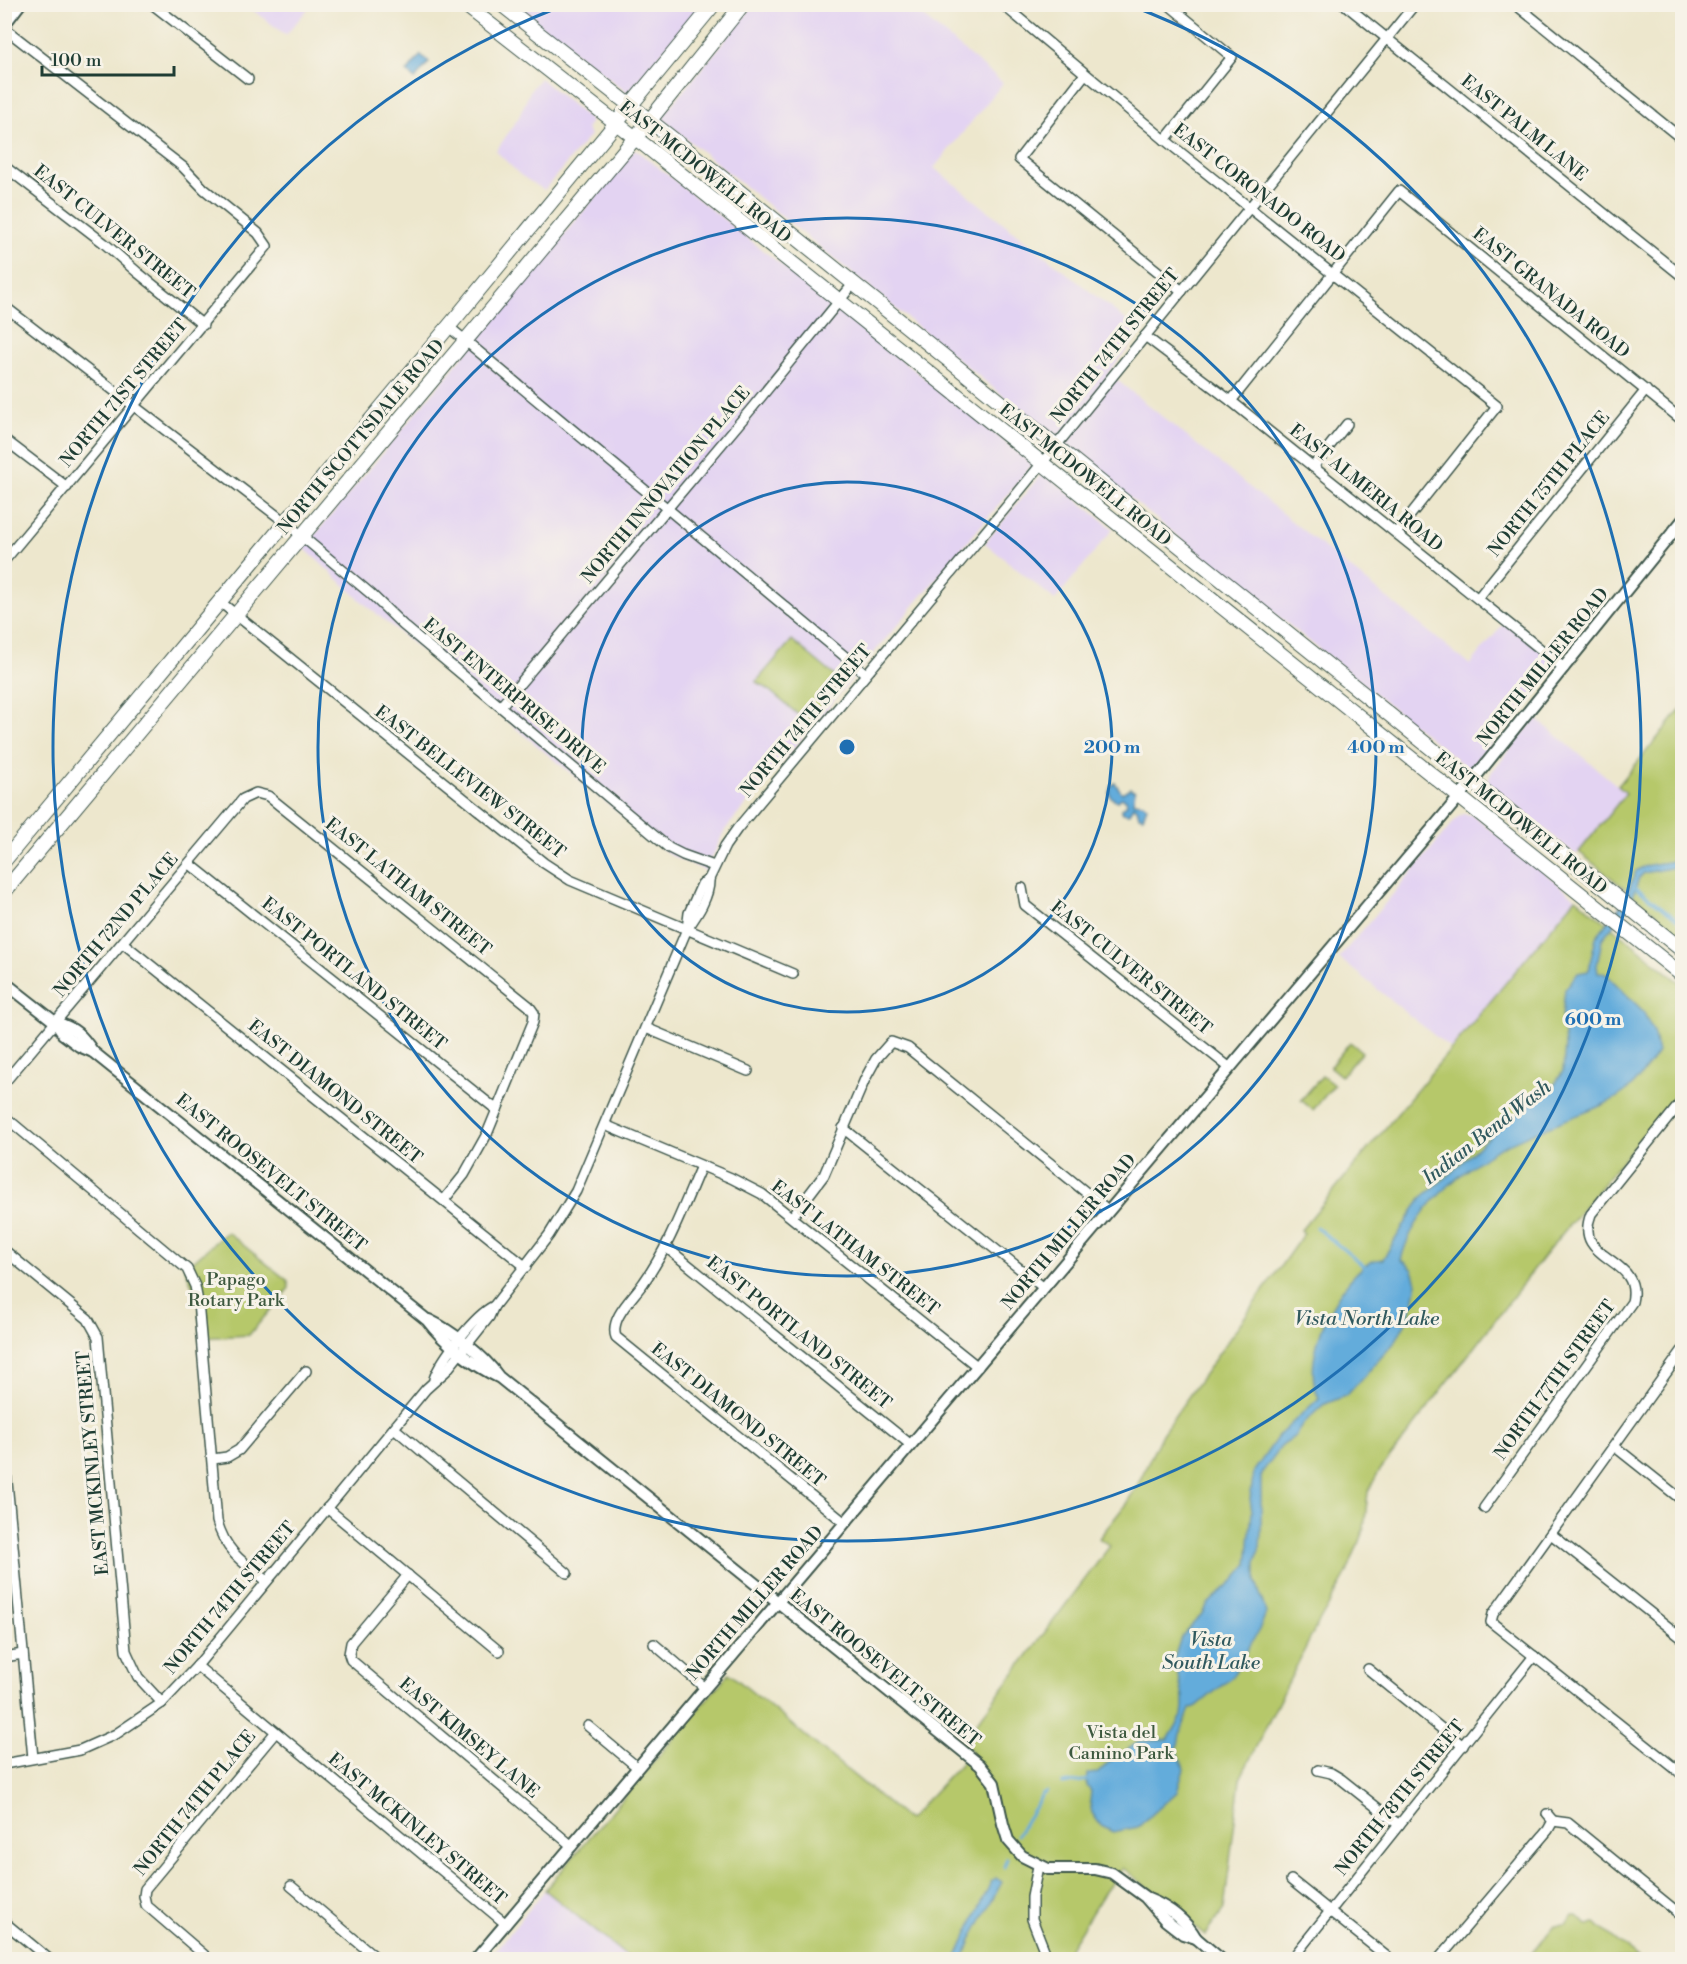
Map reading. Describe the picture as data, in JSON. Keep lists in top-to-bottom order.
{
  "streets": {
    "main road": ["EAST MCDOWELL ROAD", "NORTH SCOTTSDALE ROAD"],
    "street": [
      "EAST PALM LANE",
      "EAST CORONADO ROAD",
      "EAST CULVER STREET",
      "EAST GRANADA ROAD",
      "NORTH 74TH STREET",
      "NORTH 71ST STREET",
      "NORTH 75TH PLACE",
      "NORTH INNOVATION PLACE",
      "EAST ALMERIA ROAD",
      "NORTH MILLER ROAD",
      "EAST ENTERPRISE DRIVE",
      "EAST BELLEVIEW STREET",
      "EAST LATHAM STREET",
      "NORTH 72ND PLACE",
      "EAST PORTLAND STREET",
      "EAST DIAMOND STREET",
      "EAST ROOSEVELT STREET",
      "NORTH 77TH STREET",
      "EAST MCKINLEY STREET",
      "EAST KIMSEY LANE",
      "NORTH 78TH STREET",
      "NORTH 74TH PLACE"
    ]
  },
  "crossings": [
    ["EAST PALM LANE", "NORTH 74TH STREET"],
    ["EAST MCDOWELL ROAD", "NORTH 74TH STREET"],
    ["EAST MCDOWELL ROAD", "NORTH SCOTTSDALE ROAD"],
    ["EAST MCDOWELL ROAD", "NORTH INNOVATION PLACE"],
    ["EAST MCDOWELL ROAD", "NORTH MILLER ROAD"],
    ["EAST CORONADO ROAD", "EAST GRANADA ROAD"],
    ["EAST CORONADO ROAD", "NORTH 74TH STREET"],
    ["EAST CORONADO ROAD", "EAST ALMERIA ROAD"],
    ["EAST CULVER STREET", "NORTH 71ST STREET"],
    ["EAST CULVER STREET", "NORTH MILLER ROAD"],
    ["EAST GRANADA ROAD", "NORTH 75TH PLACE"],
    ["NORTH 74TH STREET", "EAST ALMERIA ROAD"],
    ["NORTH 74TH STREET", "EAST ENTERPRISE DRIVE"],
    ["NORTH 74TH STREET", "EAST BELLEVIEW STREET"],
    ["NORTH 74TH STREET", "EAST LATHAM STREET"],
    ["NORTH 74TH STREET", "EAST DIAMOND STREET"],
    ["NORTH 74TH STREET", "EAST ROOSEVELT STREET"],
    ["NORTH 74TH STREET", "EAST MCKINLEY STREET"],
    ["NORTH SCOTTSDALE ROAD", "EAST ENTERPRISE DRIVE"],
    ["NORTH SCOTTSDALE ROAD", "EAST BELLEVIEW STREET"],
    ["NORTH 75TH PLACE", "EAST ALMERIA ROAD"],
    ["NORTH INNOVATION PLACE", "EAST ENTERPRISE DRIVE"],
    ["EAST ALMERIA ROAD", "NORTH MILLER ROAD"],
    ["NORTH MILLER ROAD", "EAST LATHAM STREET"],
    ["NORTH MILLER ROAD", "EAST PORTLAND STREET"],
    ["NORTH MILLER ROAD", "EAST DIAMOND STREET"],
    ["NORTH MILLER ROAD", "EAST ROOSEVELT STREET"],
    ["NORTH MILLER ROAD", "EAST MCKINLEY STREET"],
    ["NORTH MILLER ROAD", "EAST KIMSEY LANE"],
    ["EAST LATHAM STREET", "NORTH 72ND PLACE"],
    ["EAST LATHAM STREET", "EAST PORTLAND STREET"],
    ["NORTH 72ND PLACE", "EAST PORTLAND STREET"],
    ["NORTH 72ND PLACE", "EAST DIAMOND STREET"],
    ["NORTH 72ND PLACE", "EAST ROOSEVELT STREET"],
    ["EAST PORTLAND STREET", "EAST DIAMOND STREET"],
    ["EAST MCKINLEY STREET", "NORTH 74TH PLACE"]
  ],
  "water": ["Indian Bend Wash", "Vista North Lake", "Vista South Lake"],
  "parks": ["Papago Rotary Park", "Vista del Camino Park"],
  "scale_bar": "100 m",
  "rings": ["200 m", "400 m", "600 m"]
}
